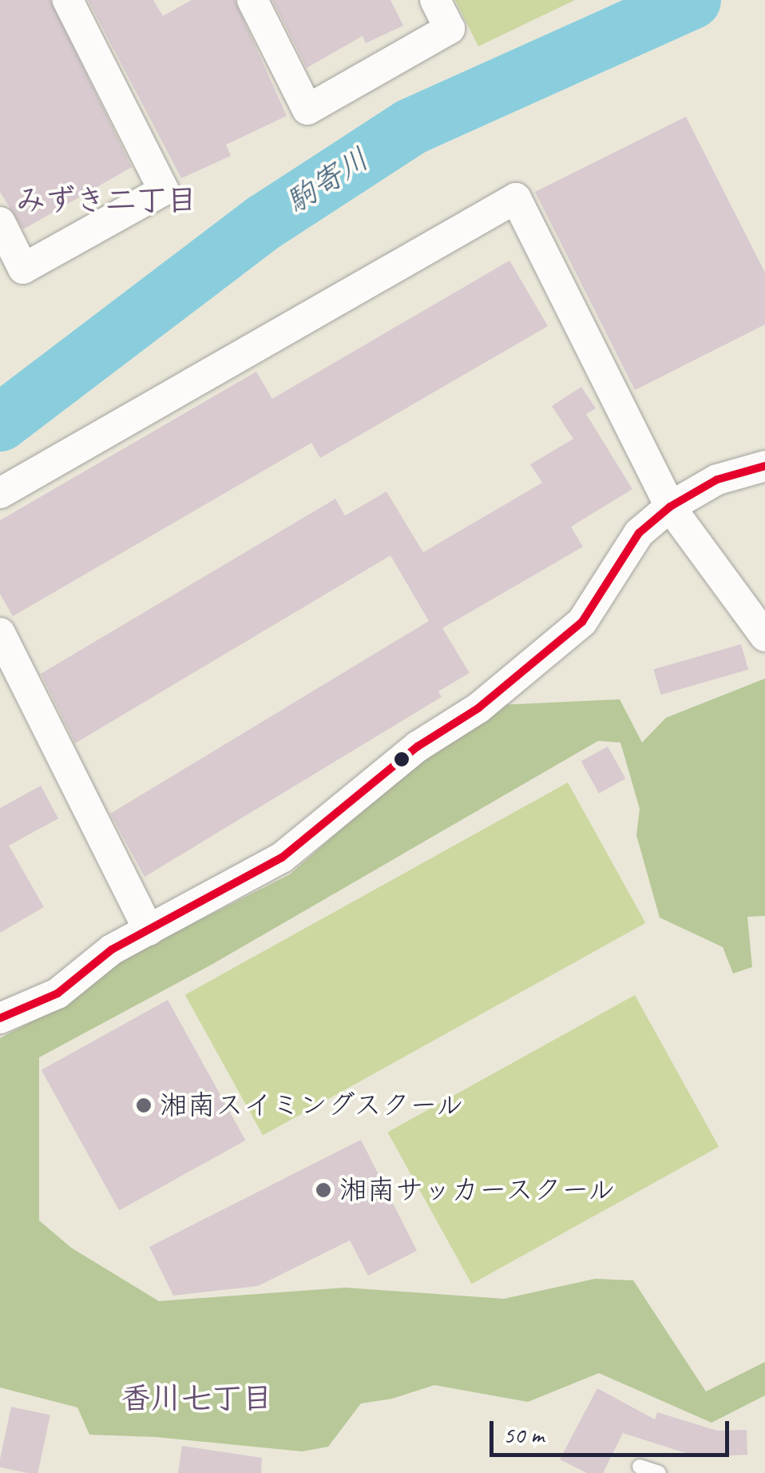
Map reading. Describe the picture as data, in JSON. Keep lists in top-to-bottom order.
{
  "districts": ["みずき二丁目", "香川七丁目"],
  "water": ["駒寄川"],
  "places": ["湘南スイミングスクール", "湘南サッカースクール"],
  "scale_bar": "50 m"
}
